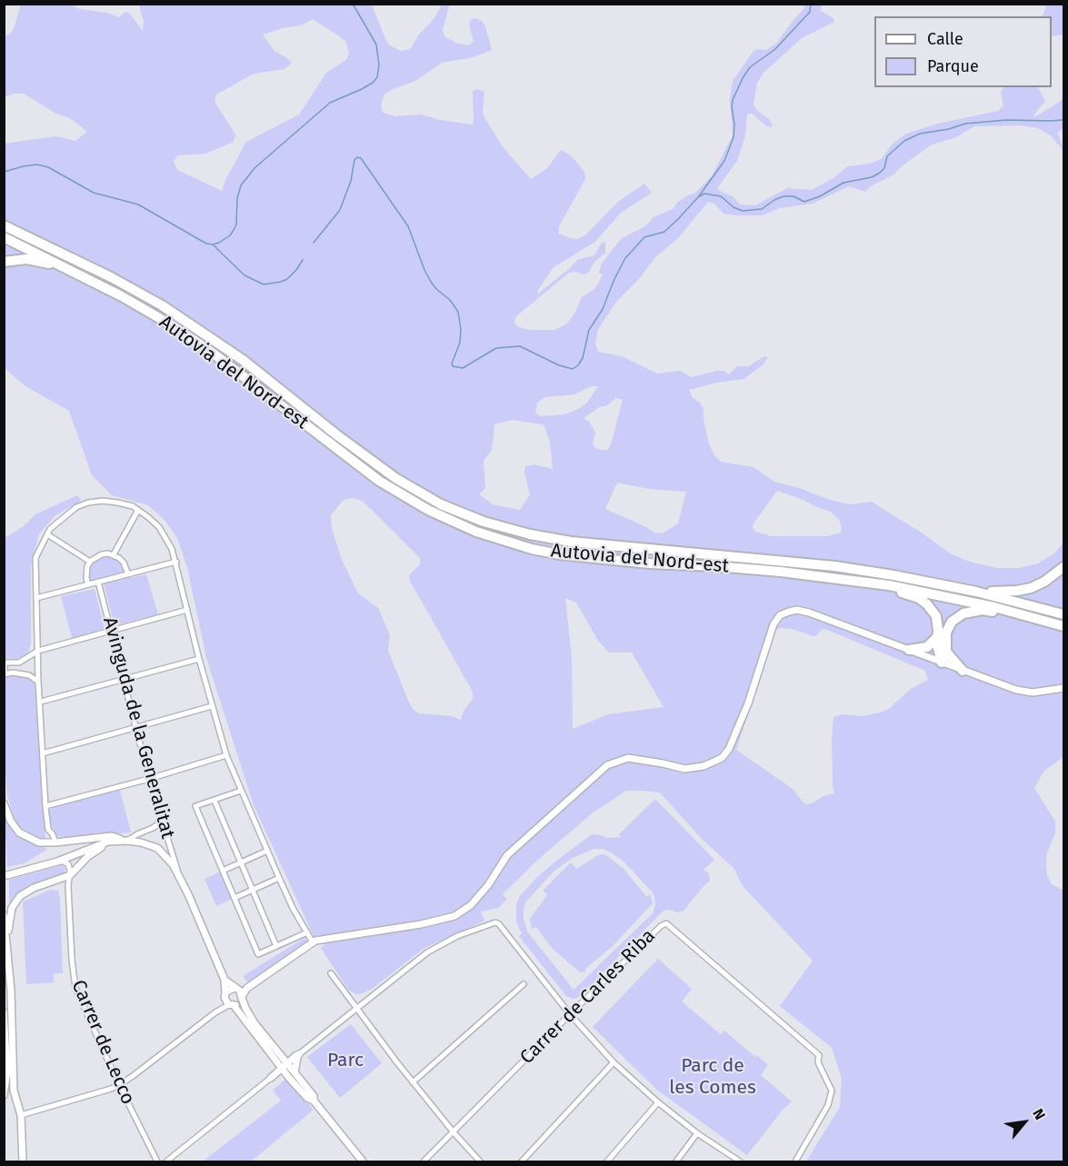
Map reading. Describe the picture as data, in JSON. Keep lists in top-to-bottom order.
{
  "streets": {
    "highway": ["Autovia del Nord-est"],
    "street": ["Avinguda de la Generalitat", "Carrer de Carles Riba", "Carrer de Lecco"]
  },
  "parks": ["Parc", "Parc de les Comes"],
  "legend": ["Calle", "Parque"],
  "north": "top right"
}
